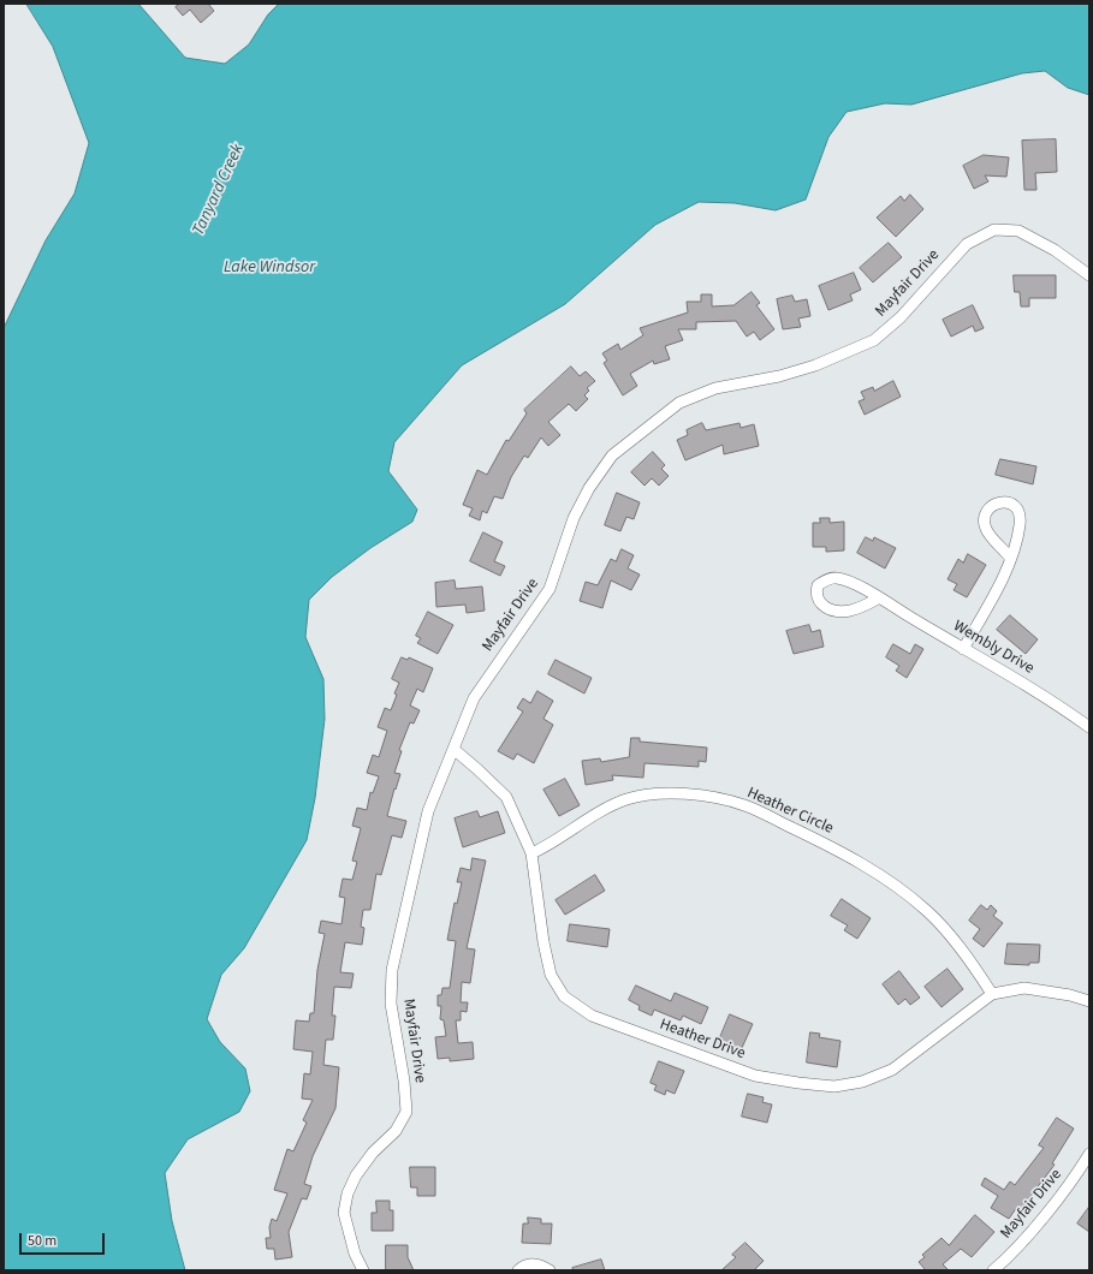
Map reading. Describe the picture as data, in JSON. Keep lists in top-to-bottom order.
{
  "streets": {
    "street": [
      "Mayfair Drive",
      "Wembly Drive",
      "Heather Circle",
      "Heather Drive"
    ]
  },
  "crossings": [
    ["Mayfair Drive", "Heather Drive"],
    ["Heather Circle", "Heather Drive"]
  ],
  "water": ["Tanyard Creek", "Lake Windsor"],
  "scale_bar": "50 m"
}
